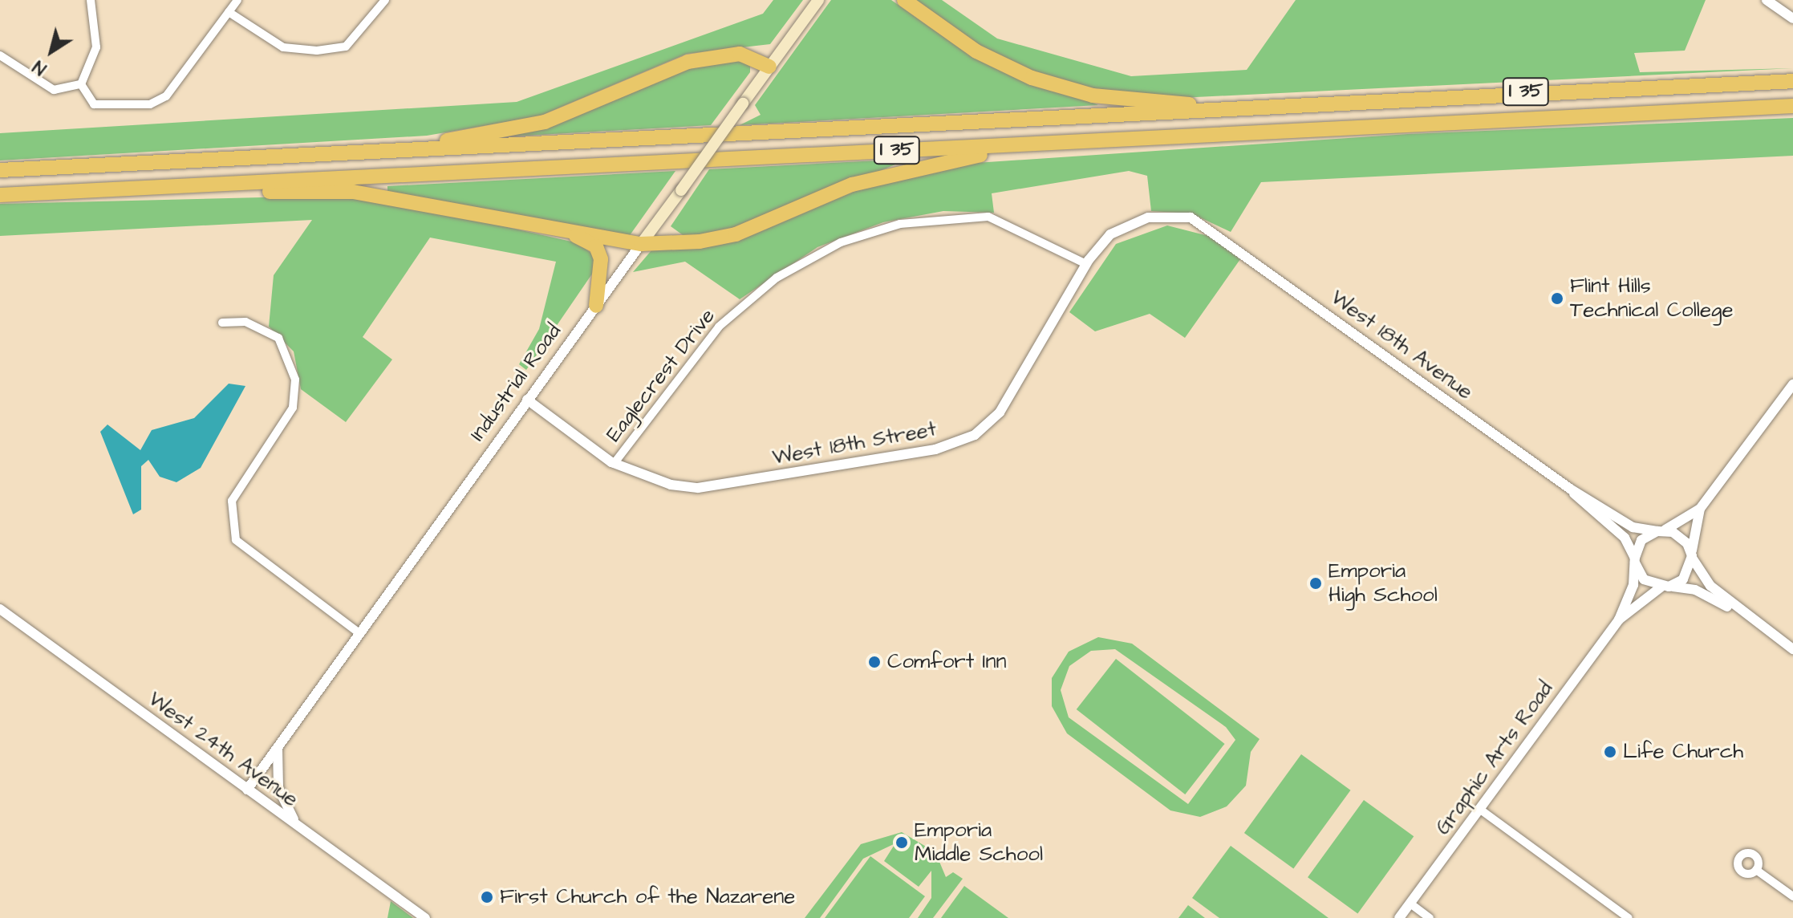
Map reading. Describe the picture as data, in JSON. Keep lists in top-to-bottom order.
{
  "streets": {
    "highway": ["I 35"],
    "main road": ["Industrial Road"],
    "street": [
      "West 18th Avenue",
      "Eaglecrest Drive",
      "West 18th Street",
      "West 24th Avenue",
      "Graphic Arts Road"
    ]
  },
  "crossings": [
    ["West 18th Avenue", "West 18th Street"],
    ["West 18th Avenue", "Graphic Arts Road"],
    ["Eaglecrest Drive", "West 18th Street"],
    ["Industrial Road", "West 18th Street"],
    ["Industrial Road", "West 24th Avenue"]
  ],
  "places": [
    "Flint Hills Technical College",
    "Emporia High School",
    "Comfort Inn",
    "Life Church",
    "Emporia Middle School",
    "First Church of the Nazarene"
  ],
  "north": "bottom left"
}
